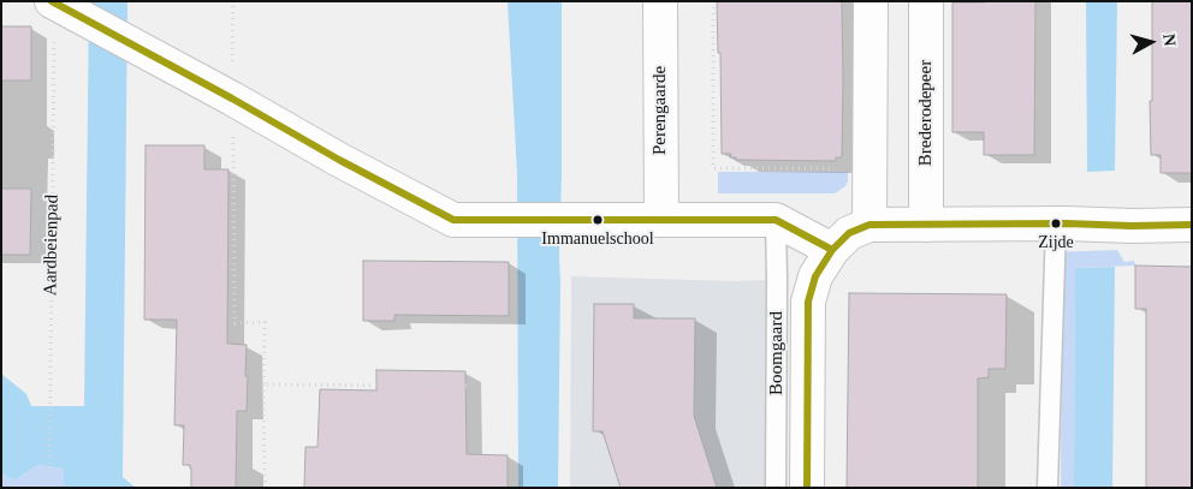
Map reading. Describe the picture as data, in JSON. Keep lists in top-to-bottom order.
{
  "streets": {
    "street": ["Perengaarde", "Brederodepeer", "Boomgaard"],
    "path": ["Aardbeienpad"]
  },
  "crossings": [
    ["Brederodepeer", "Boomgaard"]
  ],
  "places": ["Immanuelschool", "Zijde"],
  "north": "right"
}
